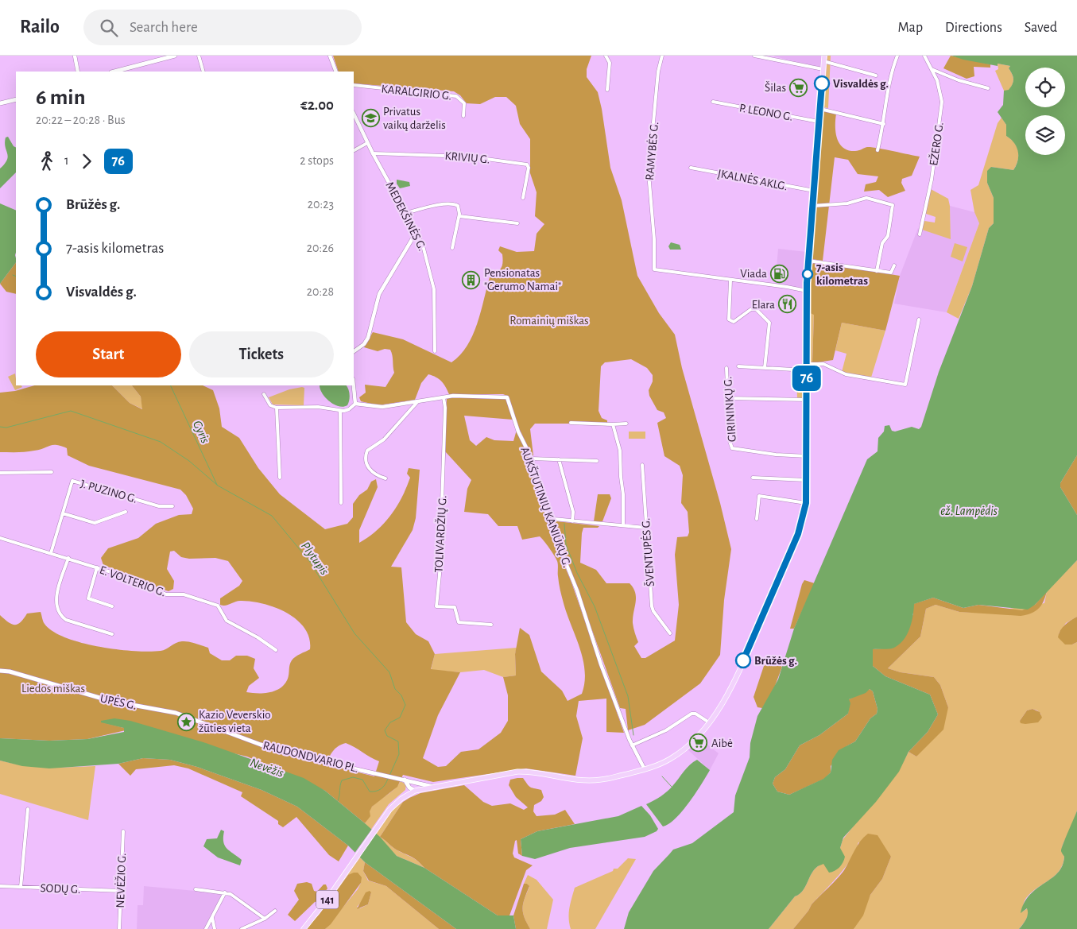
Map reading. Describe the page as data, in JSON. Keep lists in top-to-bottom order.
{
  "streets": {
    "main road": ["UPĖS G.", "RAUDONDVARIO PL.", "141"],
    "street": [
      "KARALGIRIO G.",
      "P. LEONO G.",
      "EŽERO G.",
      "RAMYBĖS G.",
      "KRIVIŲ G.",
      "ĮKALNĖS AKLG.",
      "MEDEKŠINĖS G.",
      "GIRININKŲ G.",
      "J. PUZINO G.",
      "AUKŠTUTINIŲ KANIŪKŲ G.",
      "TOLIVARDŽIŲ G.",
      "ŠVENTUPĖS G.",
      "E. VOLTERIO G.",
      "NEVĖŽIO G.",
      "SODŲ G."
    ]
  },
  "crossings": [
    ["P. LEONO G.", "RAUDONDVARIO PL."],
    ["KRIVIŲ G.", "MEDEKŠINĖS G."],
    ["ĮKALNĖS AKLG.", "RAUDONDVARIO PL."],
    ["GIRININKŲ G.", "RAUDONDVARIO PL."],
    ["J. PUZINO G.", "E. VOLTERIO G."],
    ["AUKŠTUTINIŲ KANIŪKŲ G.", "TOLIVARDŽIŲ G."],
    ["AUKŠTUTINIŲ KANIŪKŲ G.", "RAUDONDVARIO PL."],
    ["UPĖS G.", "RAUDONDVARIO PL."],
    ["RAUDONDVARIO PL.", "141"],
    ["NEVĖŽIO G.", "SODŲ G."]
  ],
  "water": [
    "Gyris",
    "ež. Lampėdis",
    "Plytupis",
    "Nevėžis"
  ],
  "parks": ["Romainių miškas", "Liedos miškas"],
  "places": {
    "other": ["Visvaldės g.", "7-asis kilometras", "Brūžės g."],
    "supermarket": ["Šilas", "Aibė"],
    "school or university": ["Privatus vaikų darželis"],
    "fuel station": ["Viada"],
    "building": ["Pensionatas \"Gerumo Namai\""],
    "restaurant": ["Elara"],
    "place": ["Kazio Veverskio žūties vieta"]
  },
  "lines": ["bus line 76"],
  "page": {
    "header": "Railo",
    "search": "Search here",
    "nav": ["Map", "Directions", "Saved"],
    "on_map": "76",
    "heading": ["6 min", "20:22 – 20:28 · Bus", "€2.00"],
    "legs": ["1", "76", "2 stops"],
    "list": [
      {
        "name": "Brūžės g.",
        "value": "20:23"
      },
      {
        "name": "7-asis kilometras",
        "value": "20:26"
      },
      {
        "name": "Visvaldės g.",
        "value": "20:28"
      }
    ],
    "buttons": ["Start", "Tickets"]
  }
}
